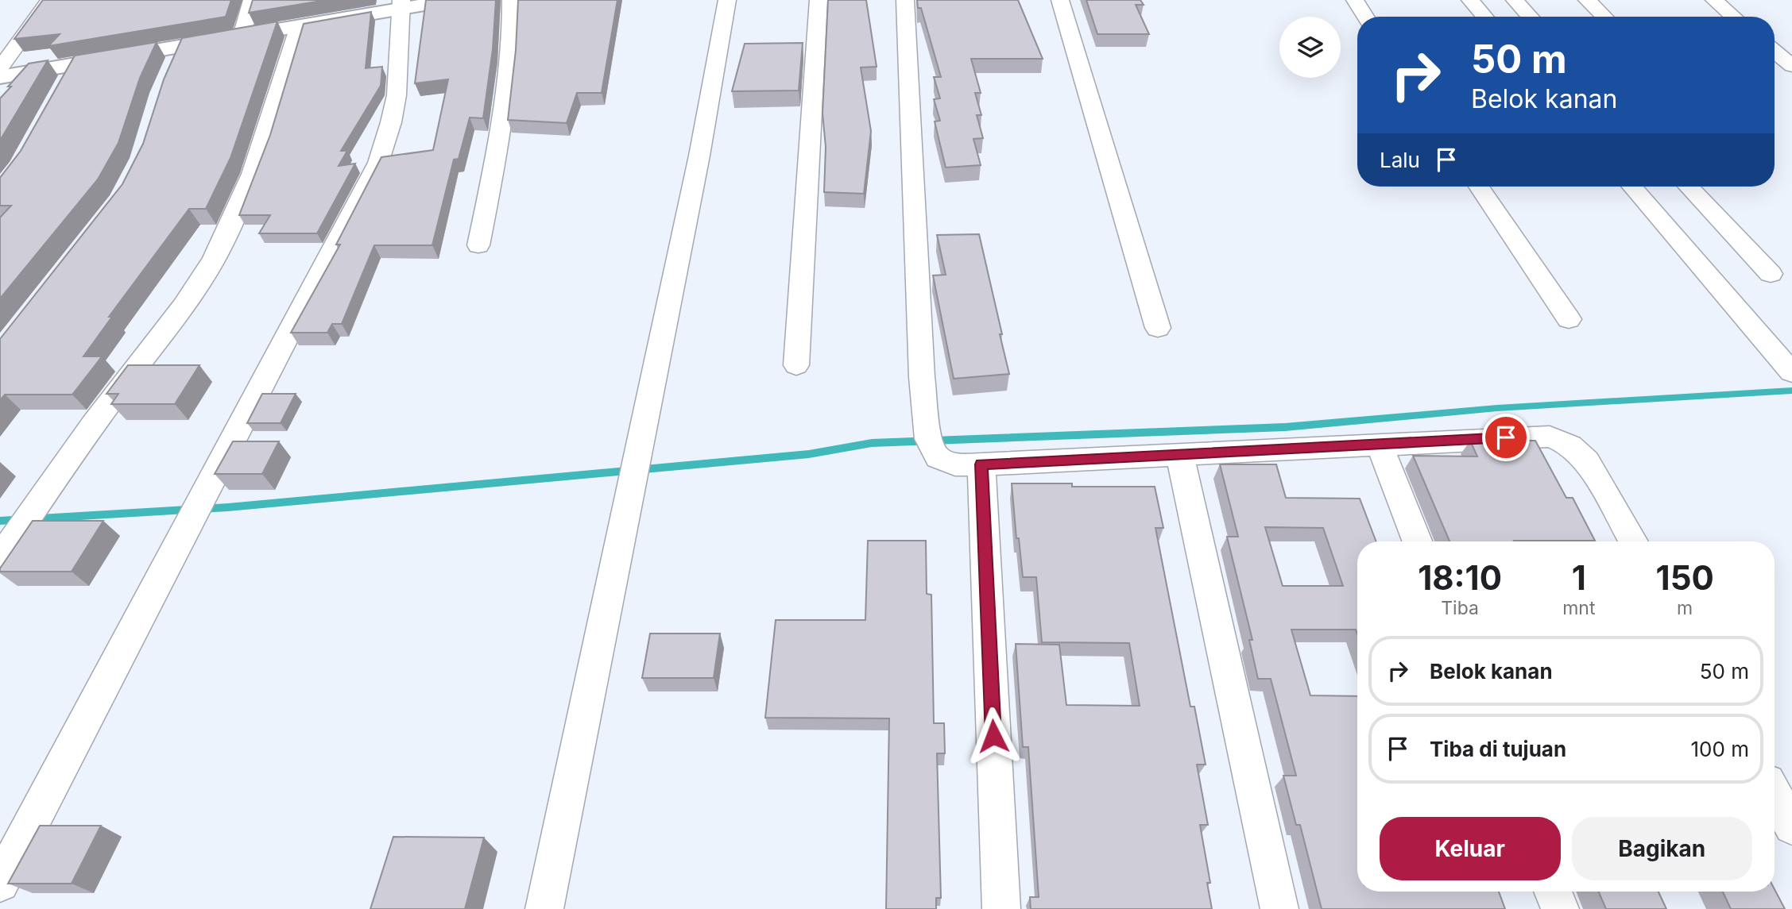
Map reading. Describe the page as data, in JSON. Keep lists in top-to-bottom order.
{
  "page": {
    "turn": ["50 m", "Belok kanan"],
    "then": "Lalu",
    "eta": [
      "18:10",
      "Tiba",
      "1",
      "mnt",
      "150",
      "m"
    ],
    "list": [
      {
        "name": "Belok kanan",
        "value": "50 m"
      },
      {
        "name": "Tiba di tujuan",
        "value": "100 m"
      }
    ],
    "buttons": ["Keluar", "Bagikan"]
  }
}
